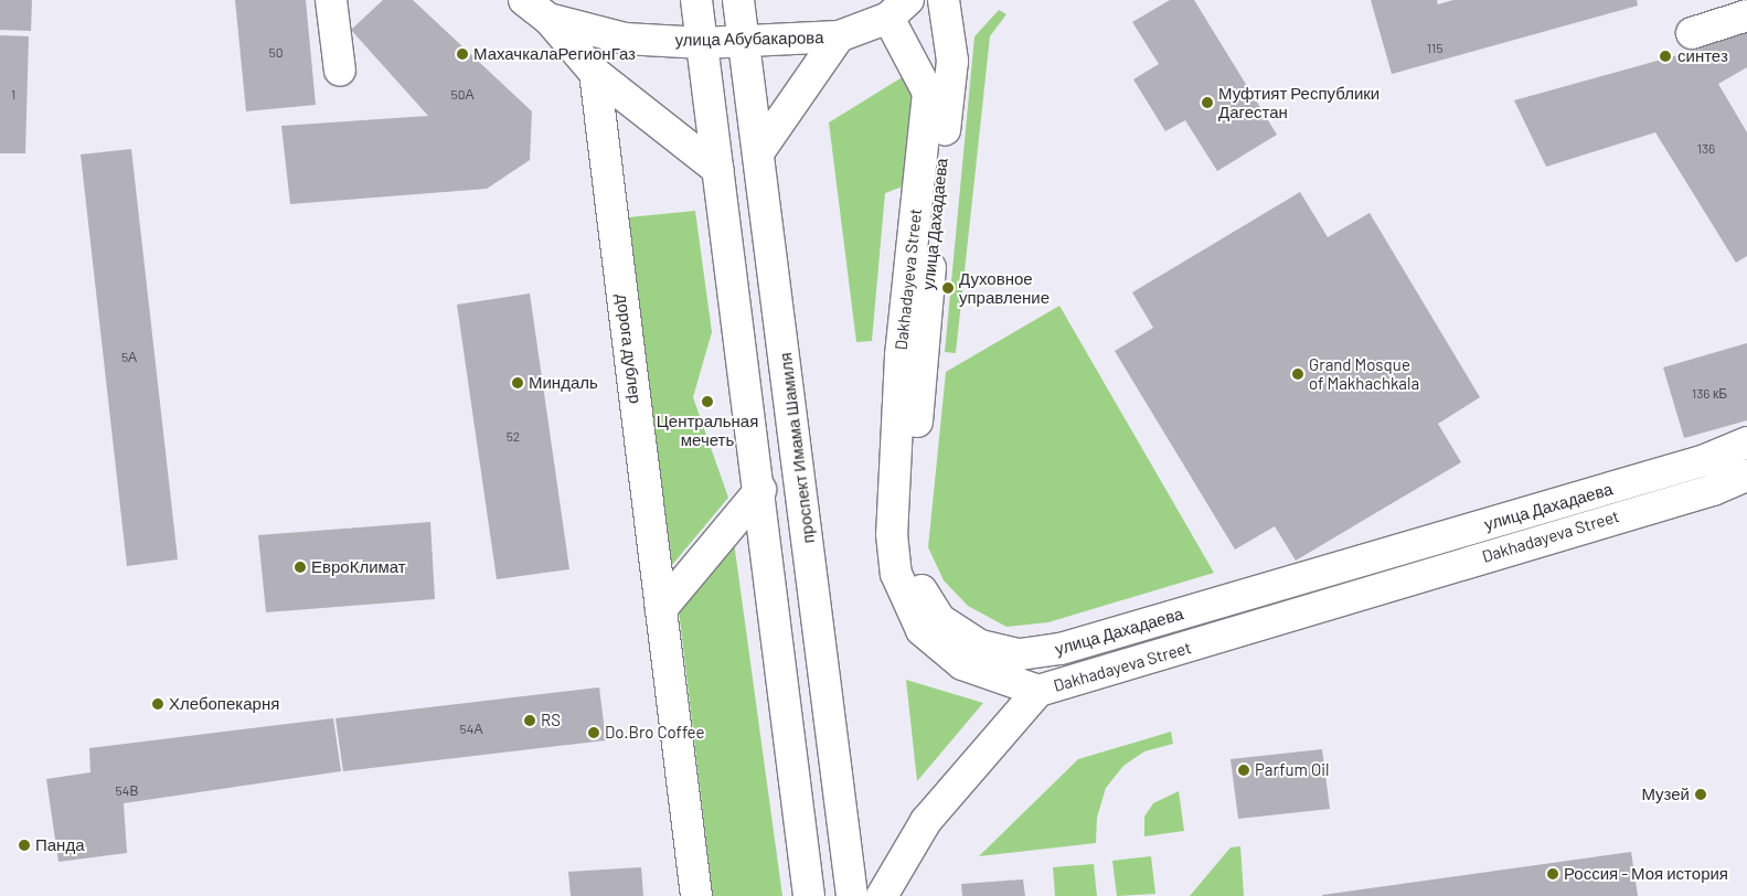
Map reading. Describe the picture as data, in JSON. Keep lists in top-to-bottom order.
{
  "streets": {
    "main road": [
      "улица Абубакарова",
      "улица Дахадаева",
      "Dakhadayeva Street",
      "дорога дублер",
      "проспект Имама Шамиля"
    ]
  },
  "crossings": [
    ["улица Абубакарова", "Dakhadayeva Street"],
    ["улица Абубакарова", "проспект Имама Шамиля"]
  ],
  "places": [
    "МахачкалаРегионГаз",
    "синтез",
    "Муфтият Республики Дагестан",
    "Духовное управление",
    "Grand Mosque of Makhachkala",
    "Миндаль",
    "Центральная мечеть",
    "ЕвроКлимат",
    "Хлебопекарня",
    "RS",
    "Do.Bro Coffee",
    "Parfum Oil",
    "Музей",
    "Панда",
    "Россия - Моя история"
  ],
  "house_numbers": [
    "115",
    "50",
    "1",
    "50А",
    "136",
    "5А",
    "136 кБ",
    "52",
    "54А",
    "54В"
  ]
}
